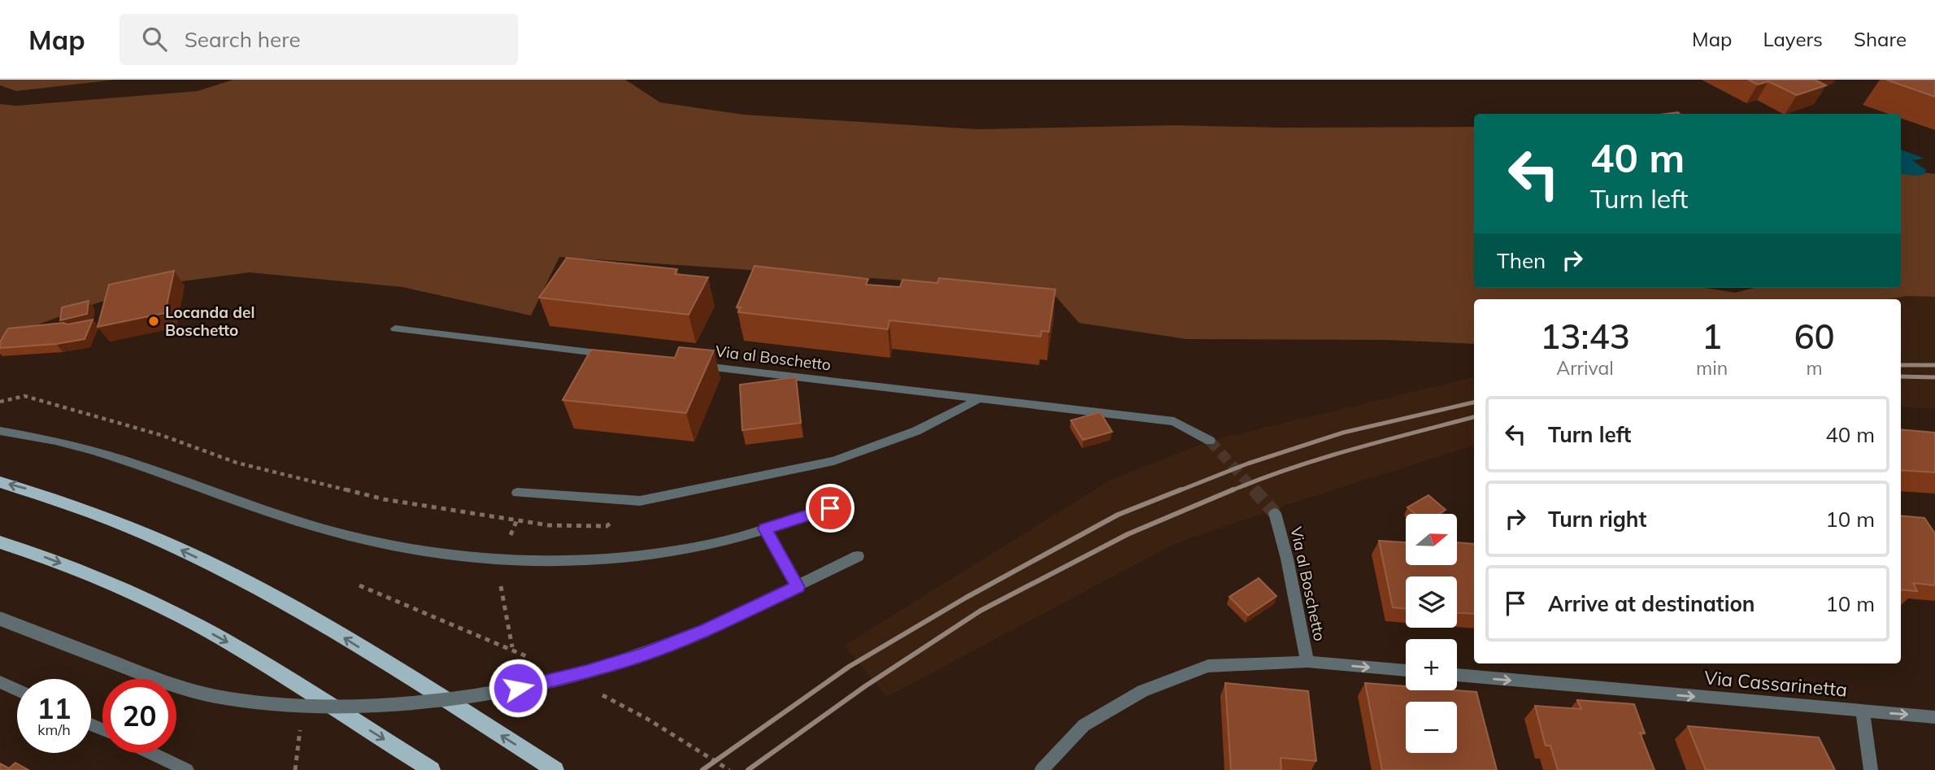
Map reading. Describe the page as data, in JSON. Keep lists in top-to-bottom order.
{
  "streets": {
    "street": ["Via al Boschetto", "Via Cassarinetta"]
  },
  "one_way": ["Via Cassarinetta"],
  "places": ["Locanda del Boschetto"],
  "north": "right",
  "page": {
    "header": "Map",
    "search": "Search here",
    "nav": ["Map", "Layers", "Share"],
    "turn": ["40 m", "Turn left"],
    "then": "Then",
    "eta": [
      "13:43",
      "Arrival",
      "1",
      "min",
      "60",
      "m"
    ],
    "list": [
      {
        "name": "Turn left",
        "value": "40 m"
      },
      {
        "name": "Turn right",
        "value": "10 m"
      },
      {
        "name": "Arrive at destination",
        "value": "10 m"
      }
    ],
    "map_buttons": ["+", "−"],
    "speed": "11 km/h",
    "limit": "20"
  }
}
